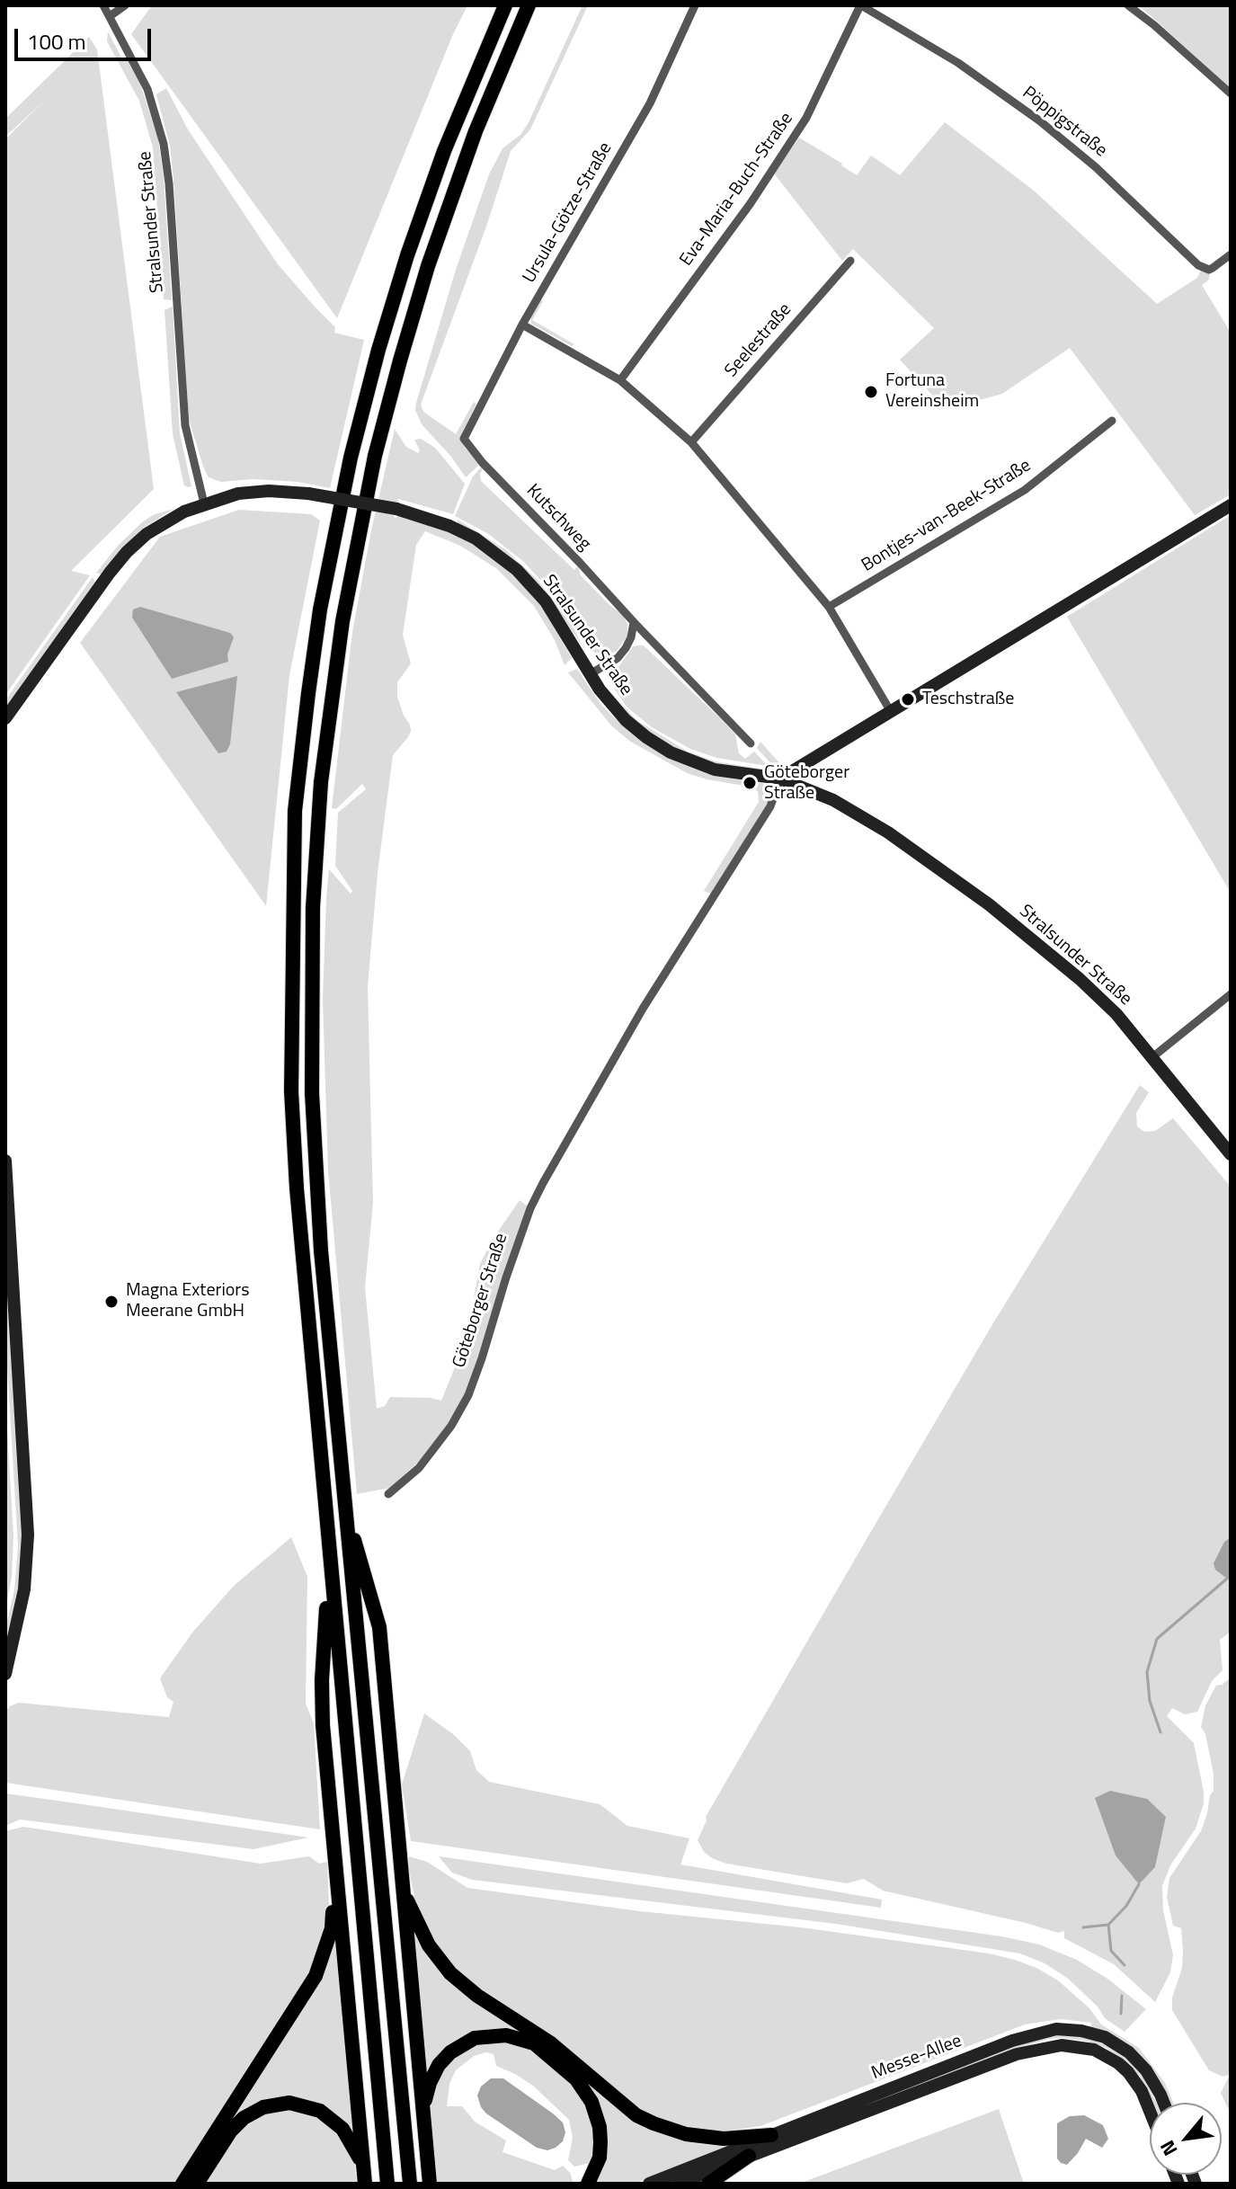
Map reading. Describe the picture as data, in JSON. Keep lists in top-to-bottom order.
{
  "streets": {
    "street": [
      "Pöppigstraße",
      "Eva-Maria-Buch-Straße",
      "Ursula-Götze-Straße",
      "Stralsunder Straße",
      "Seelestraße",
      "Bontjes-van-Beek-Straße",
      "Kutschweg",
      "Göteborger Straße",
      "Messe-Allee"
    ]
  },
  "crossings": [
    ["Pöppigstraße", "Eva-Maria-Buch-Straße"],
    ["Ursula-Götze-Straße", "Kutschweg"],
    ["Stralsunder Straße", "Göteborger Straße"]
  ],
  "places": [
    "Fortuna Vereinsheim",
    "Teschstraße",
    "Göteborger Straße",
    "Magna Exteriors Meerane GmbH"
  ],
  "scale_bar": "100 m",
  "north": "bottom left"
}
